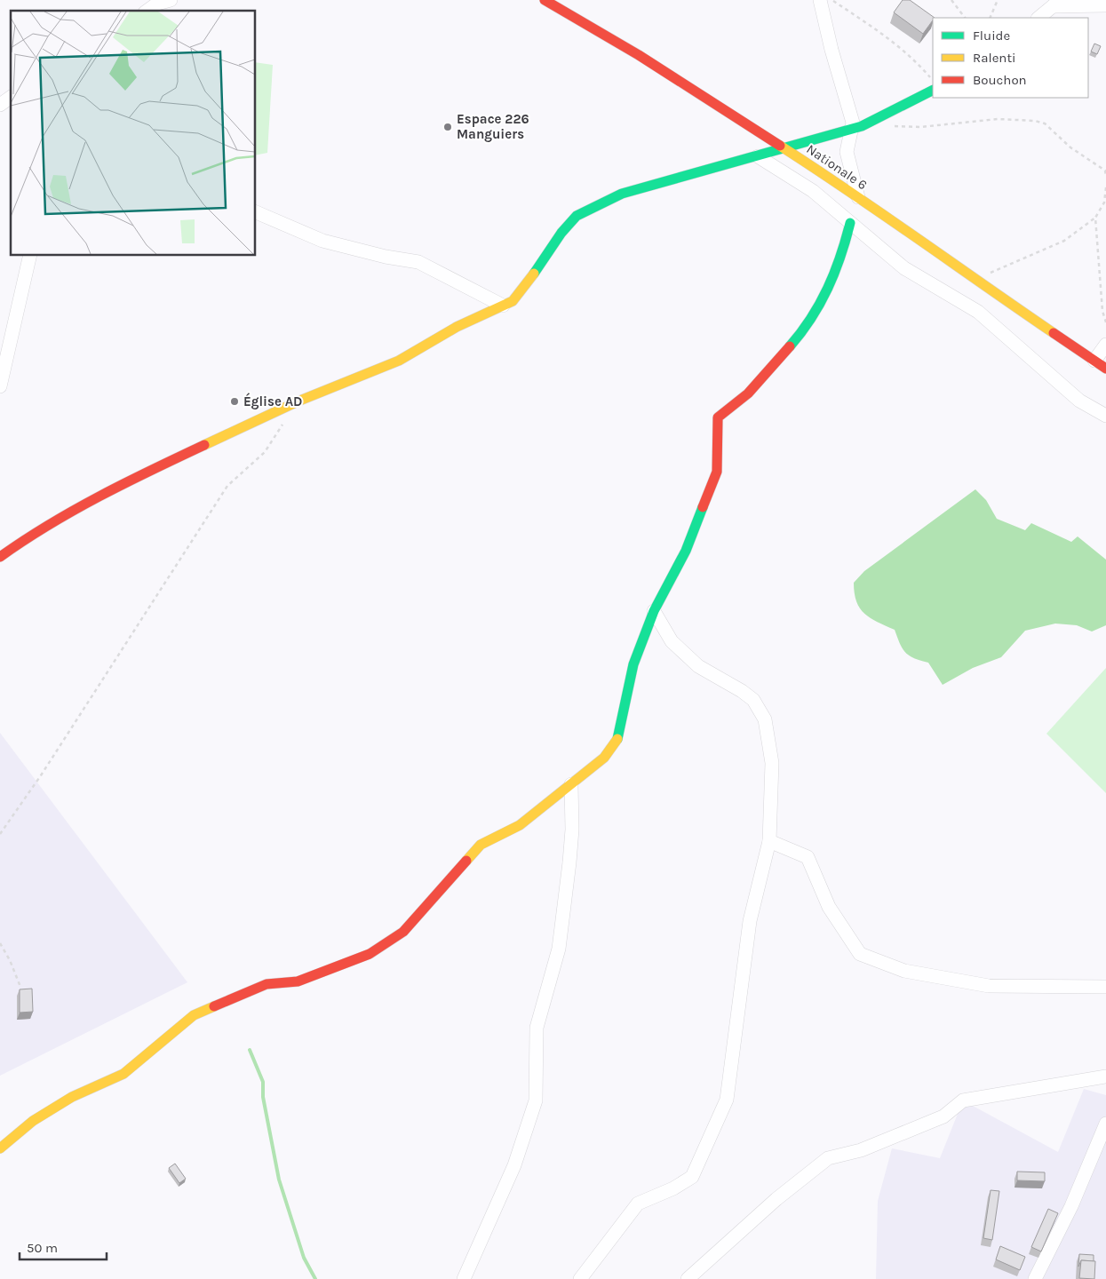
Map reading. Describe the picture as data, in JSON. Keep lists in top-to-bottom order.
{
  "streets": {
    "street": ["Nationale 6"]
  },
  "places": ["Espace 226 Manguiers", "Église AD"],
  "legend": ["Fluide", "Ralenti", "Bouchon"],
  "scale_bar": "50 m"
}
